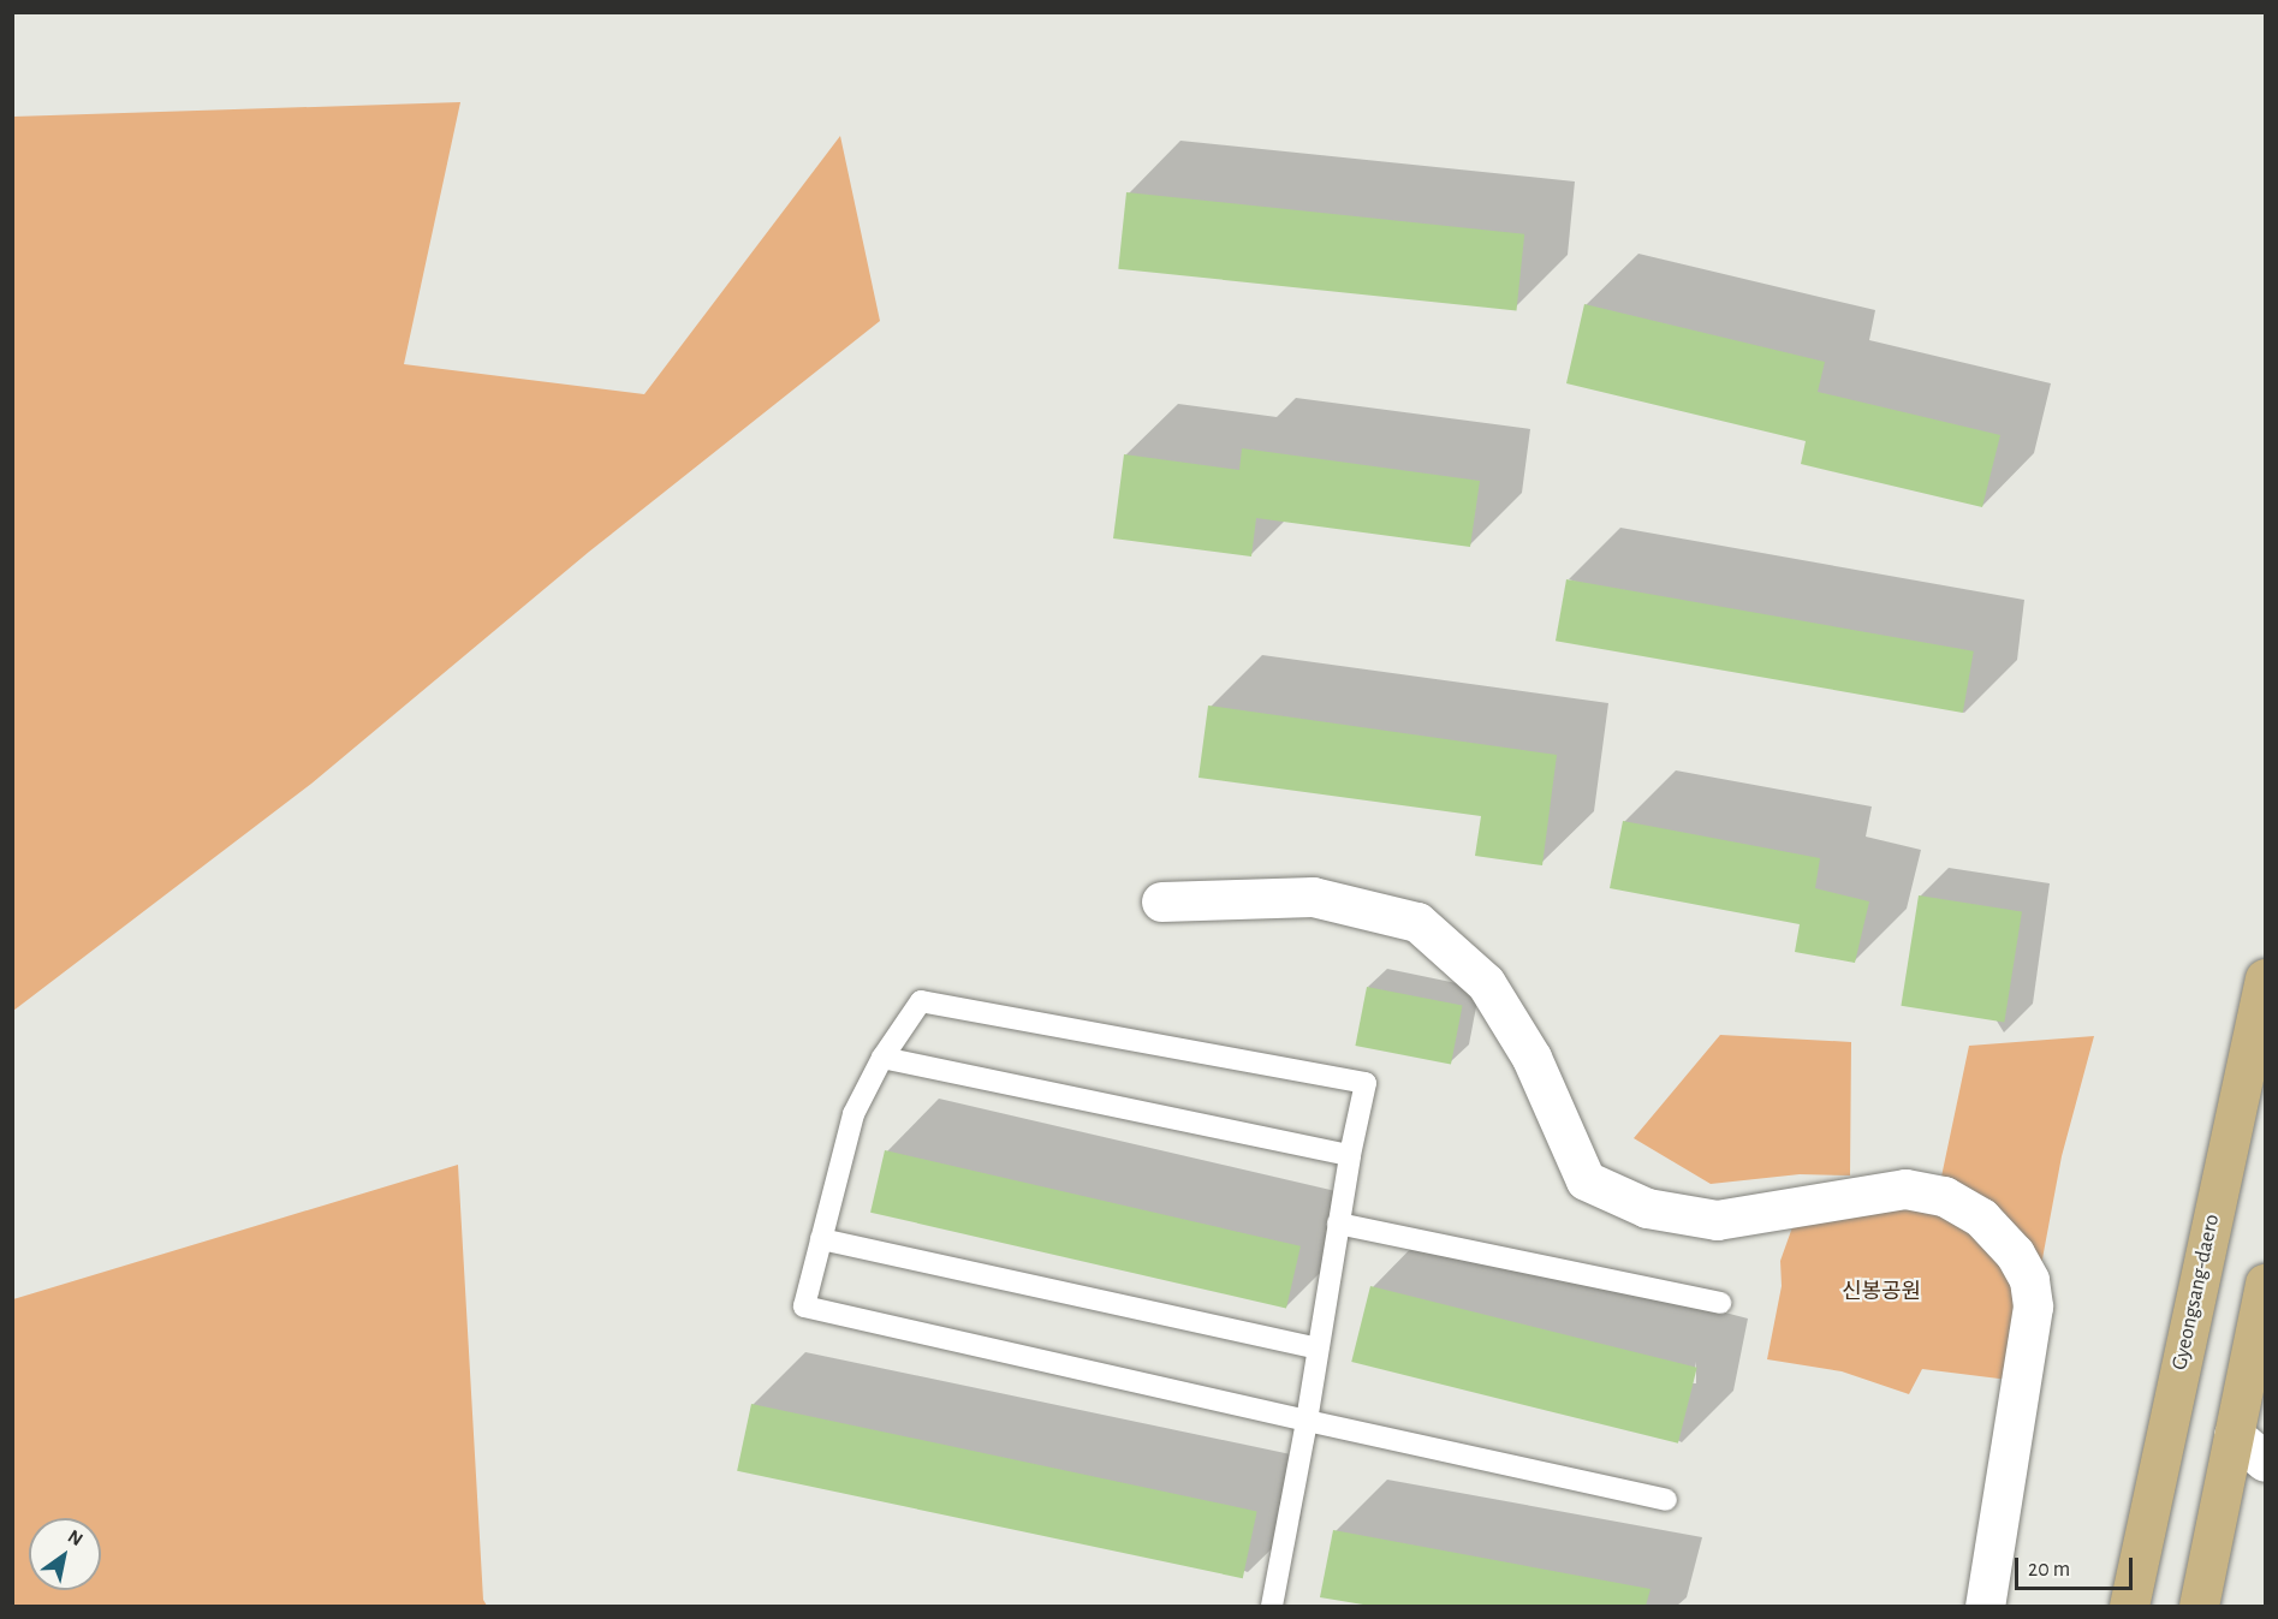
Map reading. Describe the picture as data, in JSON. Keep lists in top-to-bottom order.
{
  "streets": {
    "main road": ["Gyeongsang-daero"]
  },
  "parks": ["신봉공원"],
  "scale_bar": "20 m",
  "north": "top right"
}
